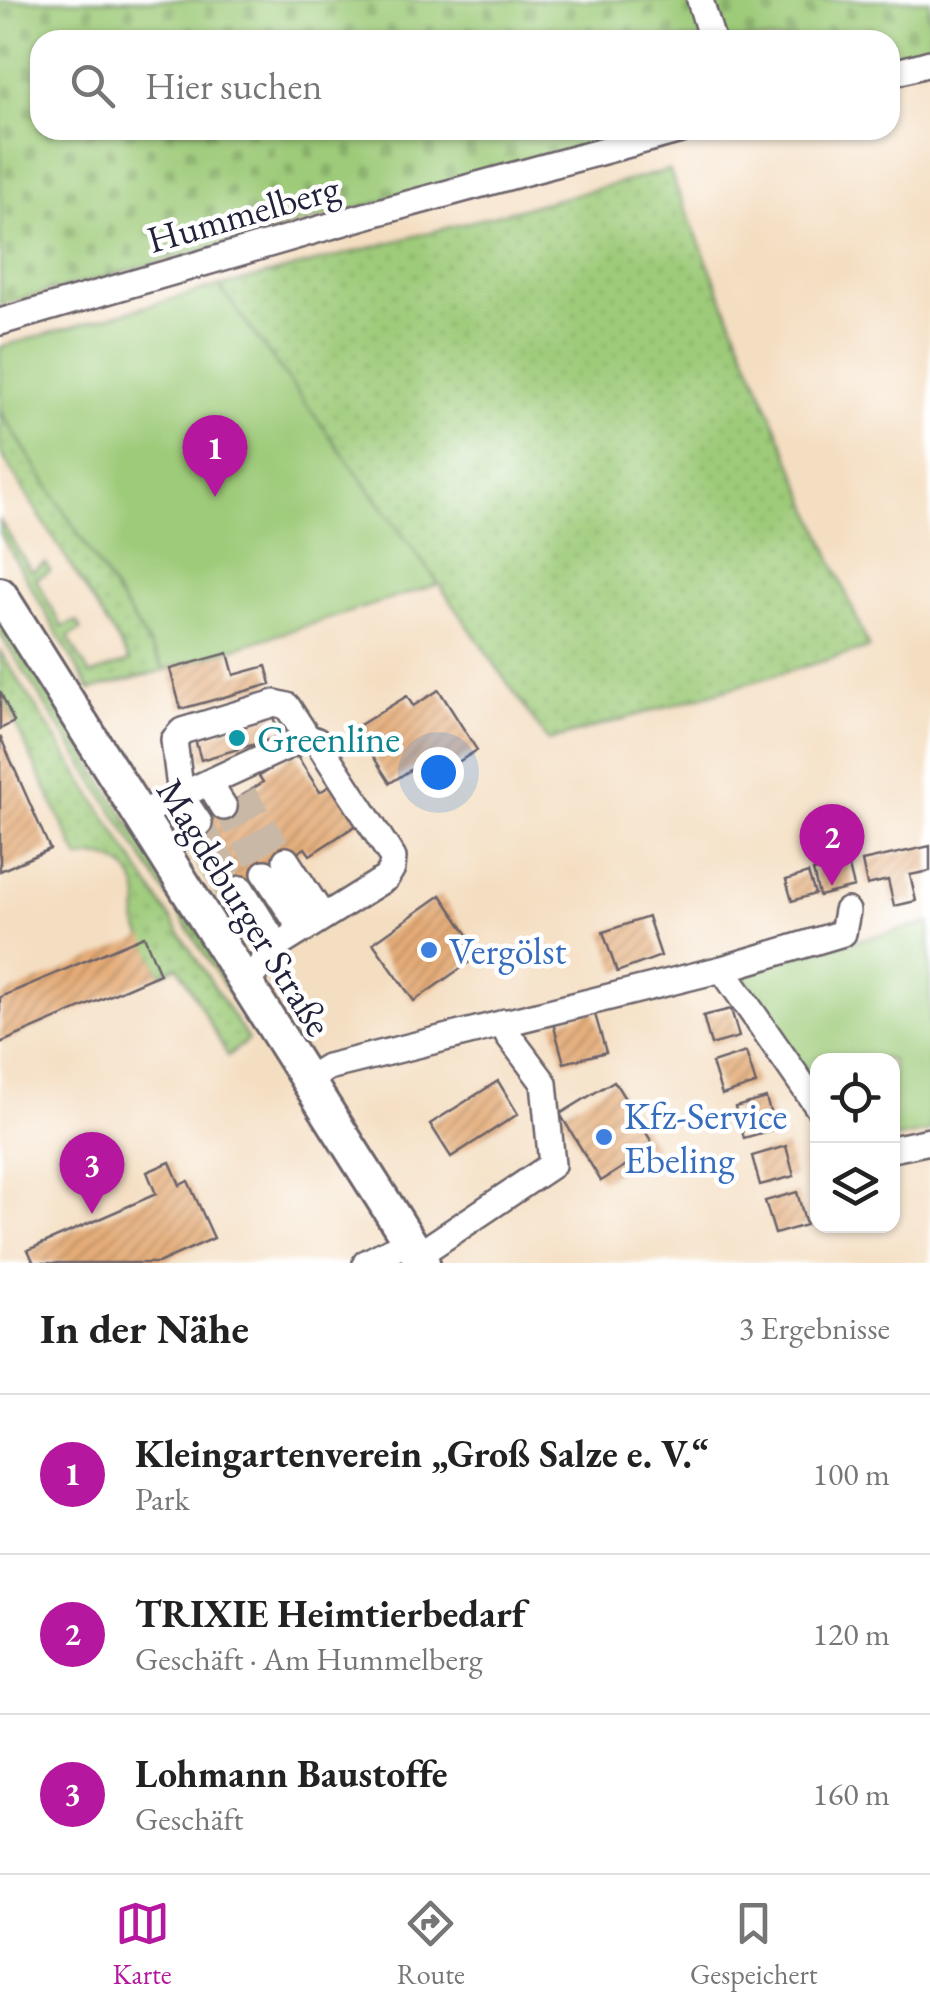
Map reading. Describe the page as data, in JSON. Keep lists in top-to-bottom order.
{
  "streets": {
    "main road": ["Magdeburger Straße"],
    "street": ["Hummelberg"]
  },
  "places": ["Greenline", "Vergölst", "Kfz-Service Ebeling"],
  "page": {
    "search": "Hier suchen",
    "pins": ["1", "2", "3"],
    "heading": ["In der Nähe", "3 Ergebnisse"],
    "list": [
      {
        "mark": "1",
        "name": "Kleingartenverein „Groß Salze e. V.“",
        "note": "Park",
        "value": "100 m"
      },
      {
        "mark": "2",
        "name": "TRIXIE Heimtierbedarf",
        "note": "Geschäft · Am Hummelberg",
        "value": "120 m"
      },
      {
        "mark": "3",
        "name": "Lohmann Baustoffe",
        "note": "Geschäft",
        "value": "160 m"
      }
    ],
    "nav": ["Karte", "Route", "Gespeichert"]
  }
}
